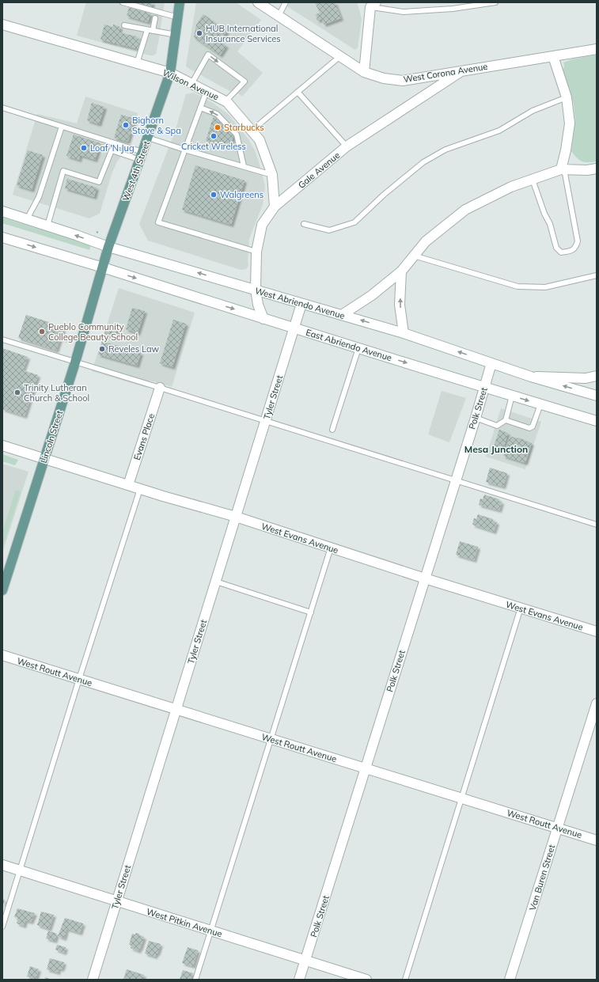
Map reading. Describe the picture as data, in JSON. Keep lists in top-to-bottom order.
{
  "streets": {
    "main road": ["West 4th Street", "Lincoln Street"],
    "street": [
      "West Corona Avenue",
      "Wilson Avenue",
      "Gale Avenue",
      "West Abriendo Avenue",
      "East Abriendo Avenue",
      "Tyler Street",
      "Polk Street",
      "Evans Place",
      "West Evans Avenue",
      "West Routt Avenue",
      "Van Buren Street",
      "West Pitkin Avenue"
    ]
  },
  "crossings": [
    ["West Corona Avenue", "Gale Avenue"],
    ["Wilson Avenue", "Gale Avenue"],
    ["Wilson Avenue", "West 4th Street"],
    ["Gale Avenue", "West Abriendo Avenue"],
    ["Gale Avenue", "East Abriendo Avenue"],
    ["West 4th Street", "West Abriendo Avenue"],
    ["West 4th Street", "Lincoln Street"],
    ["West Abriendo Avenue", "Tyler Street"],
    ["West Abriendo Avenue", "Polk Street"],
    ["West Abriendo Avenue", "Lincoln Street"],
    ["East Abriendo Avenue", "Tyler Street"],
    ["East Abriendo Avenue", "Polk Street"],
    ["East Abriendo Avenue", "Lincoln Street"],
    ["Tyler Street", "West Evans Avenue"],
    ["Tyler Street", "West Routt Avenue"],
    ["Tyler Street", "West Pitkin Avenue"],
    ["Polk Street", "West Evans Avenue"],
    ["Polk Street", "West Routt Avenue"],
    ["Polk Street", "West Pitkin Avenue"],
    ["Lincoln Street", "West Evans Avenue"],
    ["Evans Place", "West Evans Avenue"],
    ["West Routt Avenue", "Van Buren Street"]
  ],
  "one_way": ["West Abriendo Avenue", "East Abriendo Avenue"],
  "districts": ["Mesa Junction"],
  "places": [
    "HUB International Insurance Services",
    "Bighorn Stove & Spa",
    "Starbucks",
    "Cricket Wireless",
    "Loaf 'N Jug",
    "Walgreens",
    "Pueblo Community College Beauty School",
    "Reveles Law",
    "Trinity Lutheran Church & School"
  ]
}
